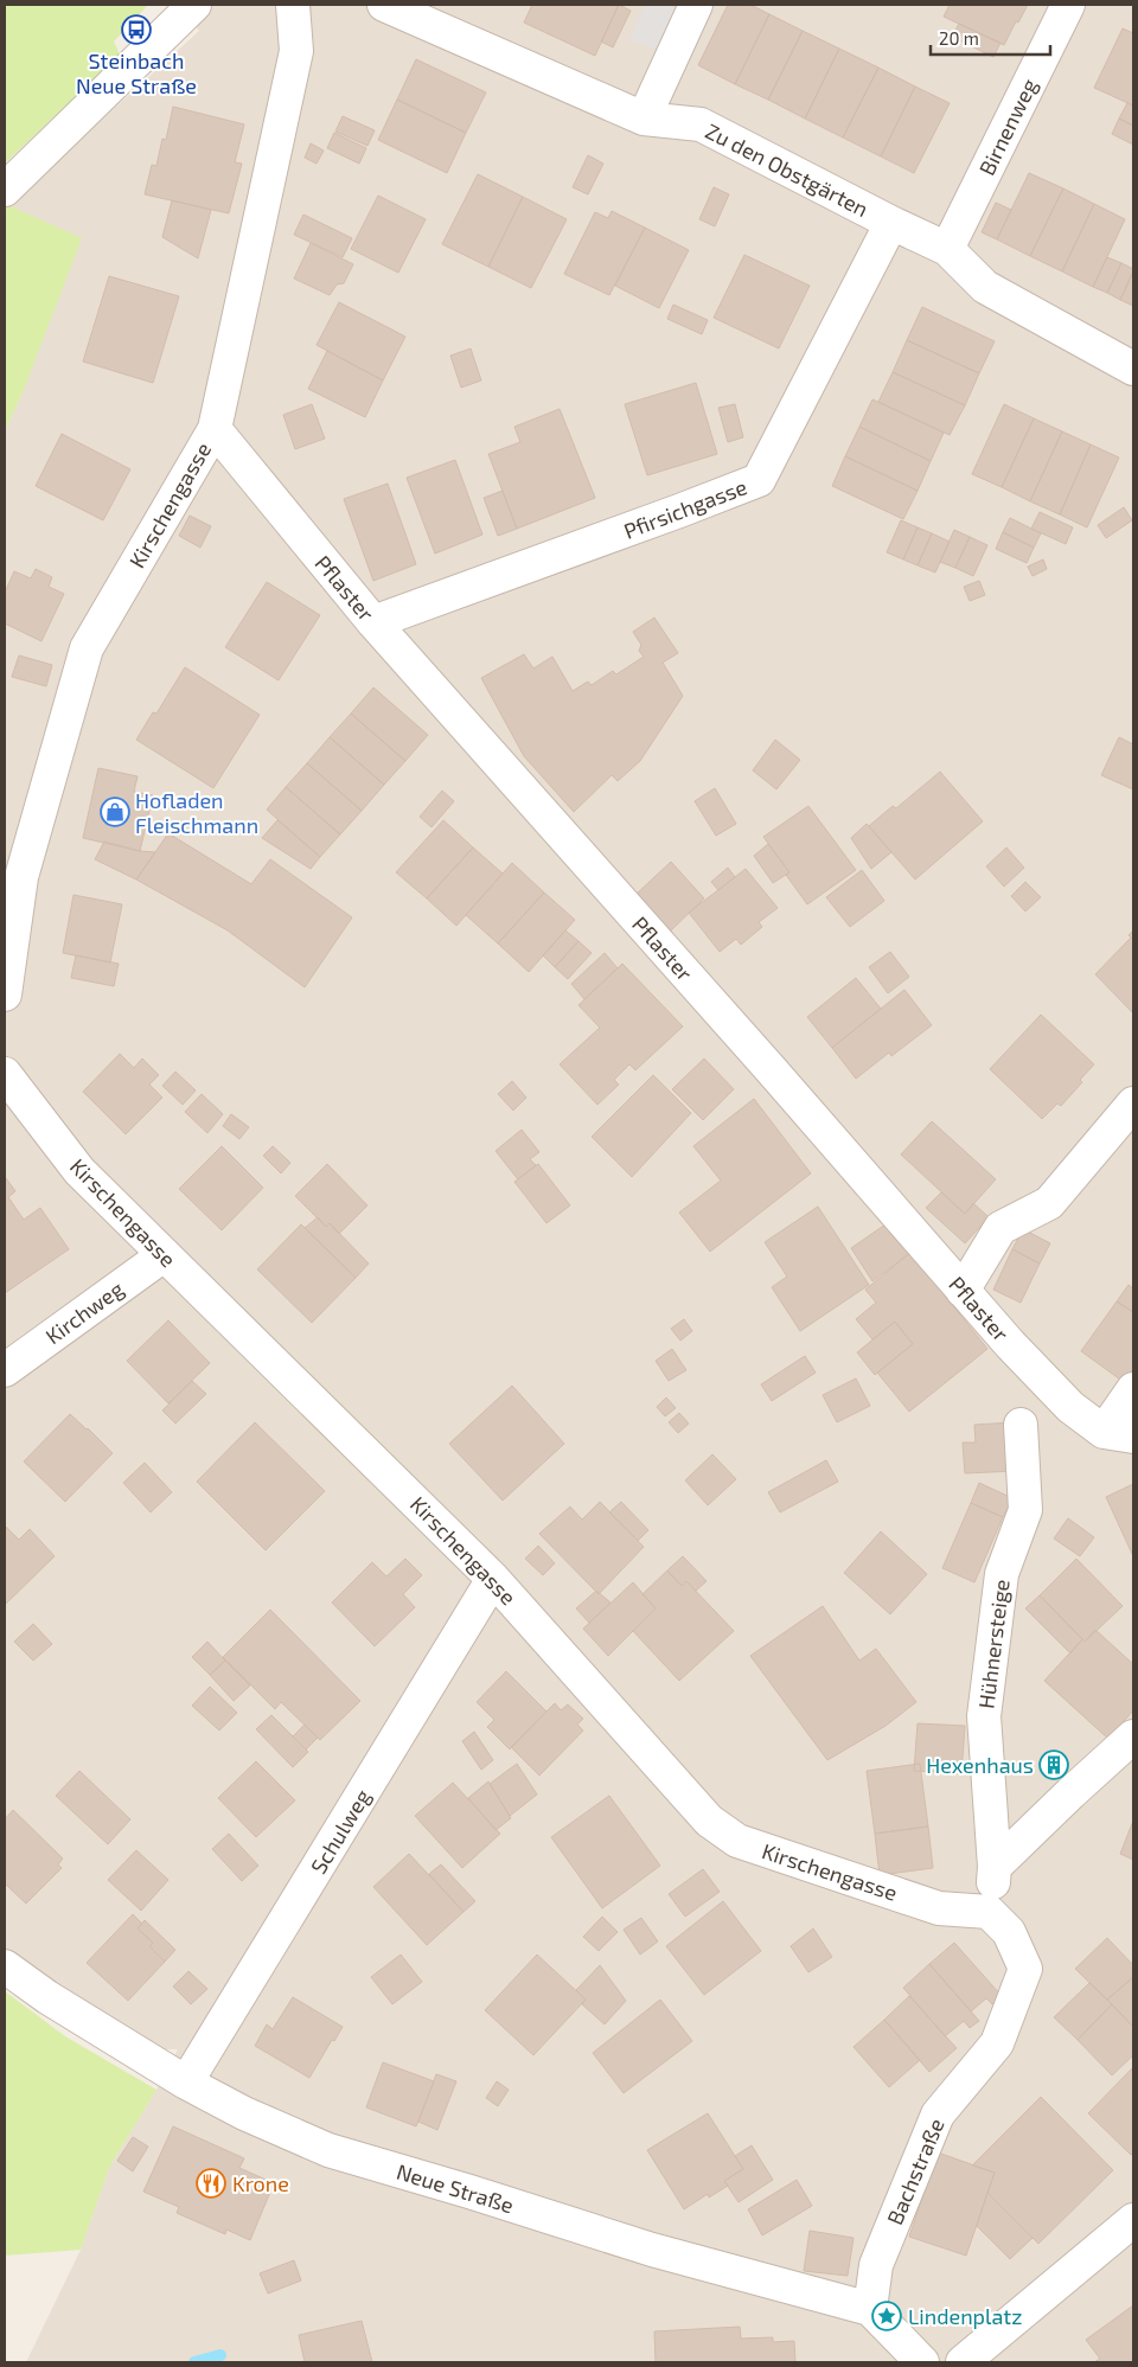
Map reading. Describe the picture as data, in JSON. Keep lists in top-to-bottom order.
{
  "streets": {
    "street": [
      "Birnenweg",
      "Zu den Obstgärten",
      "Kirschengasse",
      "Pfirsichgasse",
      "Pflaster",
      "Kirchweg",
      "Hühnersteige",
      "Schulweg",
      "Bachstraße",
      "Neue Straße"
    ]
  },
  "crossings": [
    ["Birnenweg", "Zu den Obstgärten"],
    ["Zu den Obstgärten", "Pfirsichgasse"],
    ["Kirschengasse", "Pflaster"],
    ["Kirschengasse", "Kirchweg"],
    ["Kirschengasse", "Schulweg"],
    ["Kirschengasse", "Bachstraße"],
    ["Pfirsichgasse", "Pflaster"],
    ["Schulweg", "Neue Straße"],
    ["Bachstraße", "Neue Straße"]
  ],
  "places": {
    "bus stop": ["Steinbach Neue Straße"],
    "shop": ["Hofladen Fleischmann"],
    "building": ["Hexenhaus"],
    "restaurant": ["Krone"],
    "place": ["Lindenplatz"]
  },
  "scale_bar": "20 m"
}
